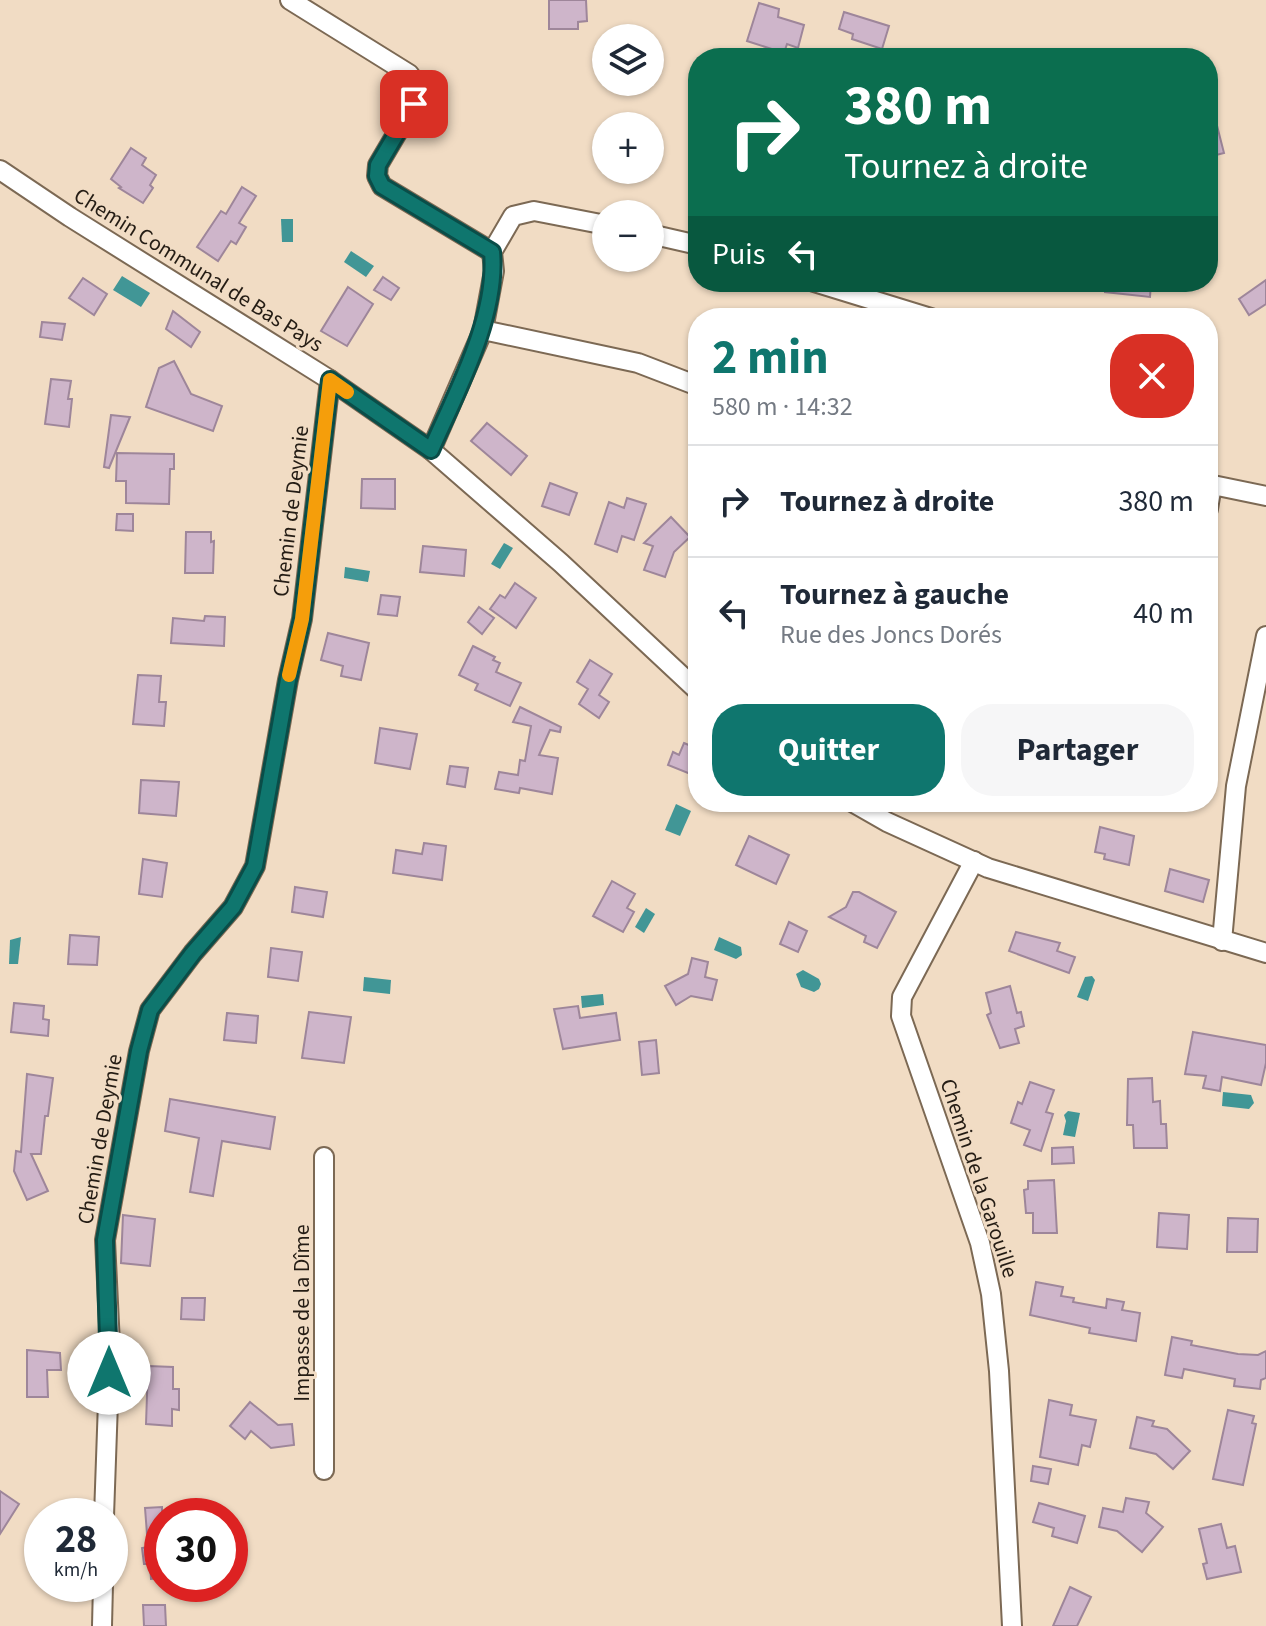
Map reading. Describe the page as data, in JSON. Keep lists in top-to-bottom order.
{
  "streets": {
    "street": [
      "Chemin Communal de Bas Pays",
      "Chemin de Deymie",
      "Chemin de la Garouille",
      "Impasse de la Dîme"
    ]
  },
  "crossings": [
    ["Chemin Communal de Bas Pays", "Chemin de Deymie"]
  ],
  "page": {
    "map_buttons": ["+", "−"],
    "turn": ["380 m", "Tournez à droite"],
    "then": "Puis",
    "heading": ["2 min", "580 m · 14:32"],
    "list": [
      {
        "name": "Tournez à droite",
        "value": "380 m"
      },
      {
        "name": "Tournez à gauche",
        "note": "Rue des Joncs Dorés",
        "value": "40 m"
      }
    ],
    "buttons": ["Quitter", "Partager"],
    "speed": "28 km/h",
    "limit": "30"
  }
}
